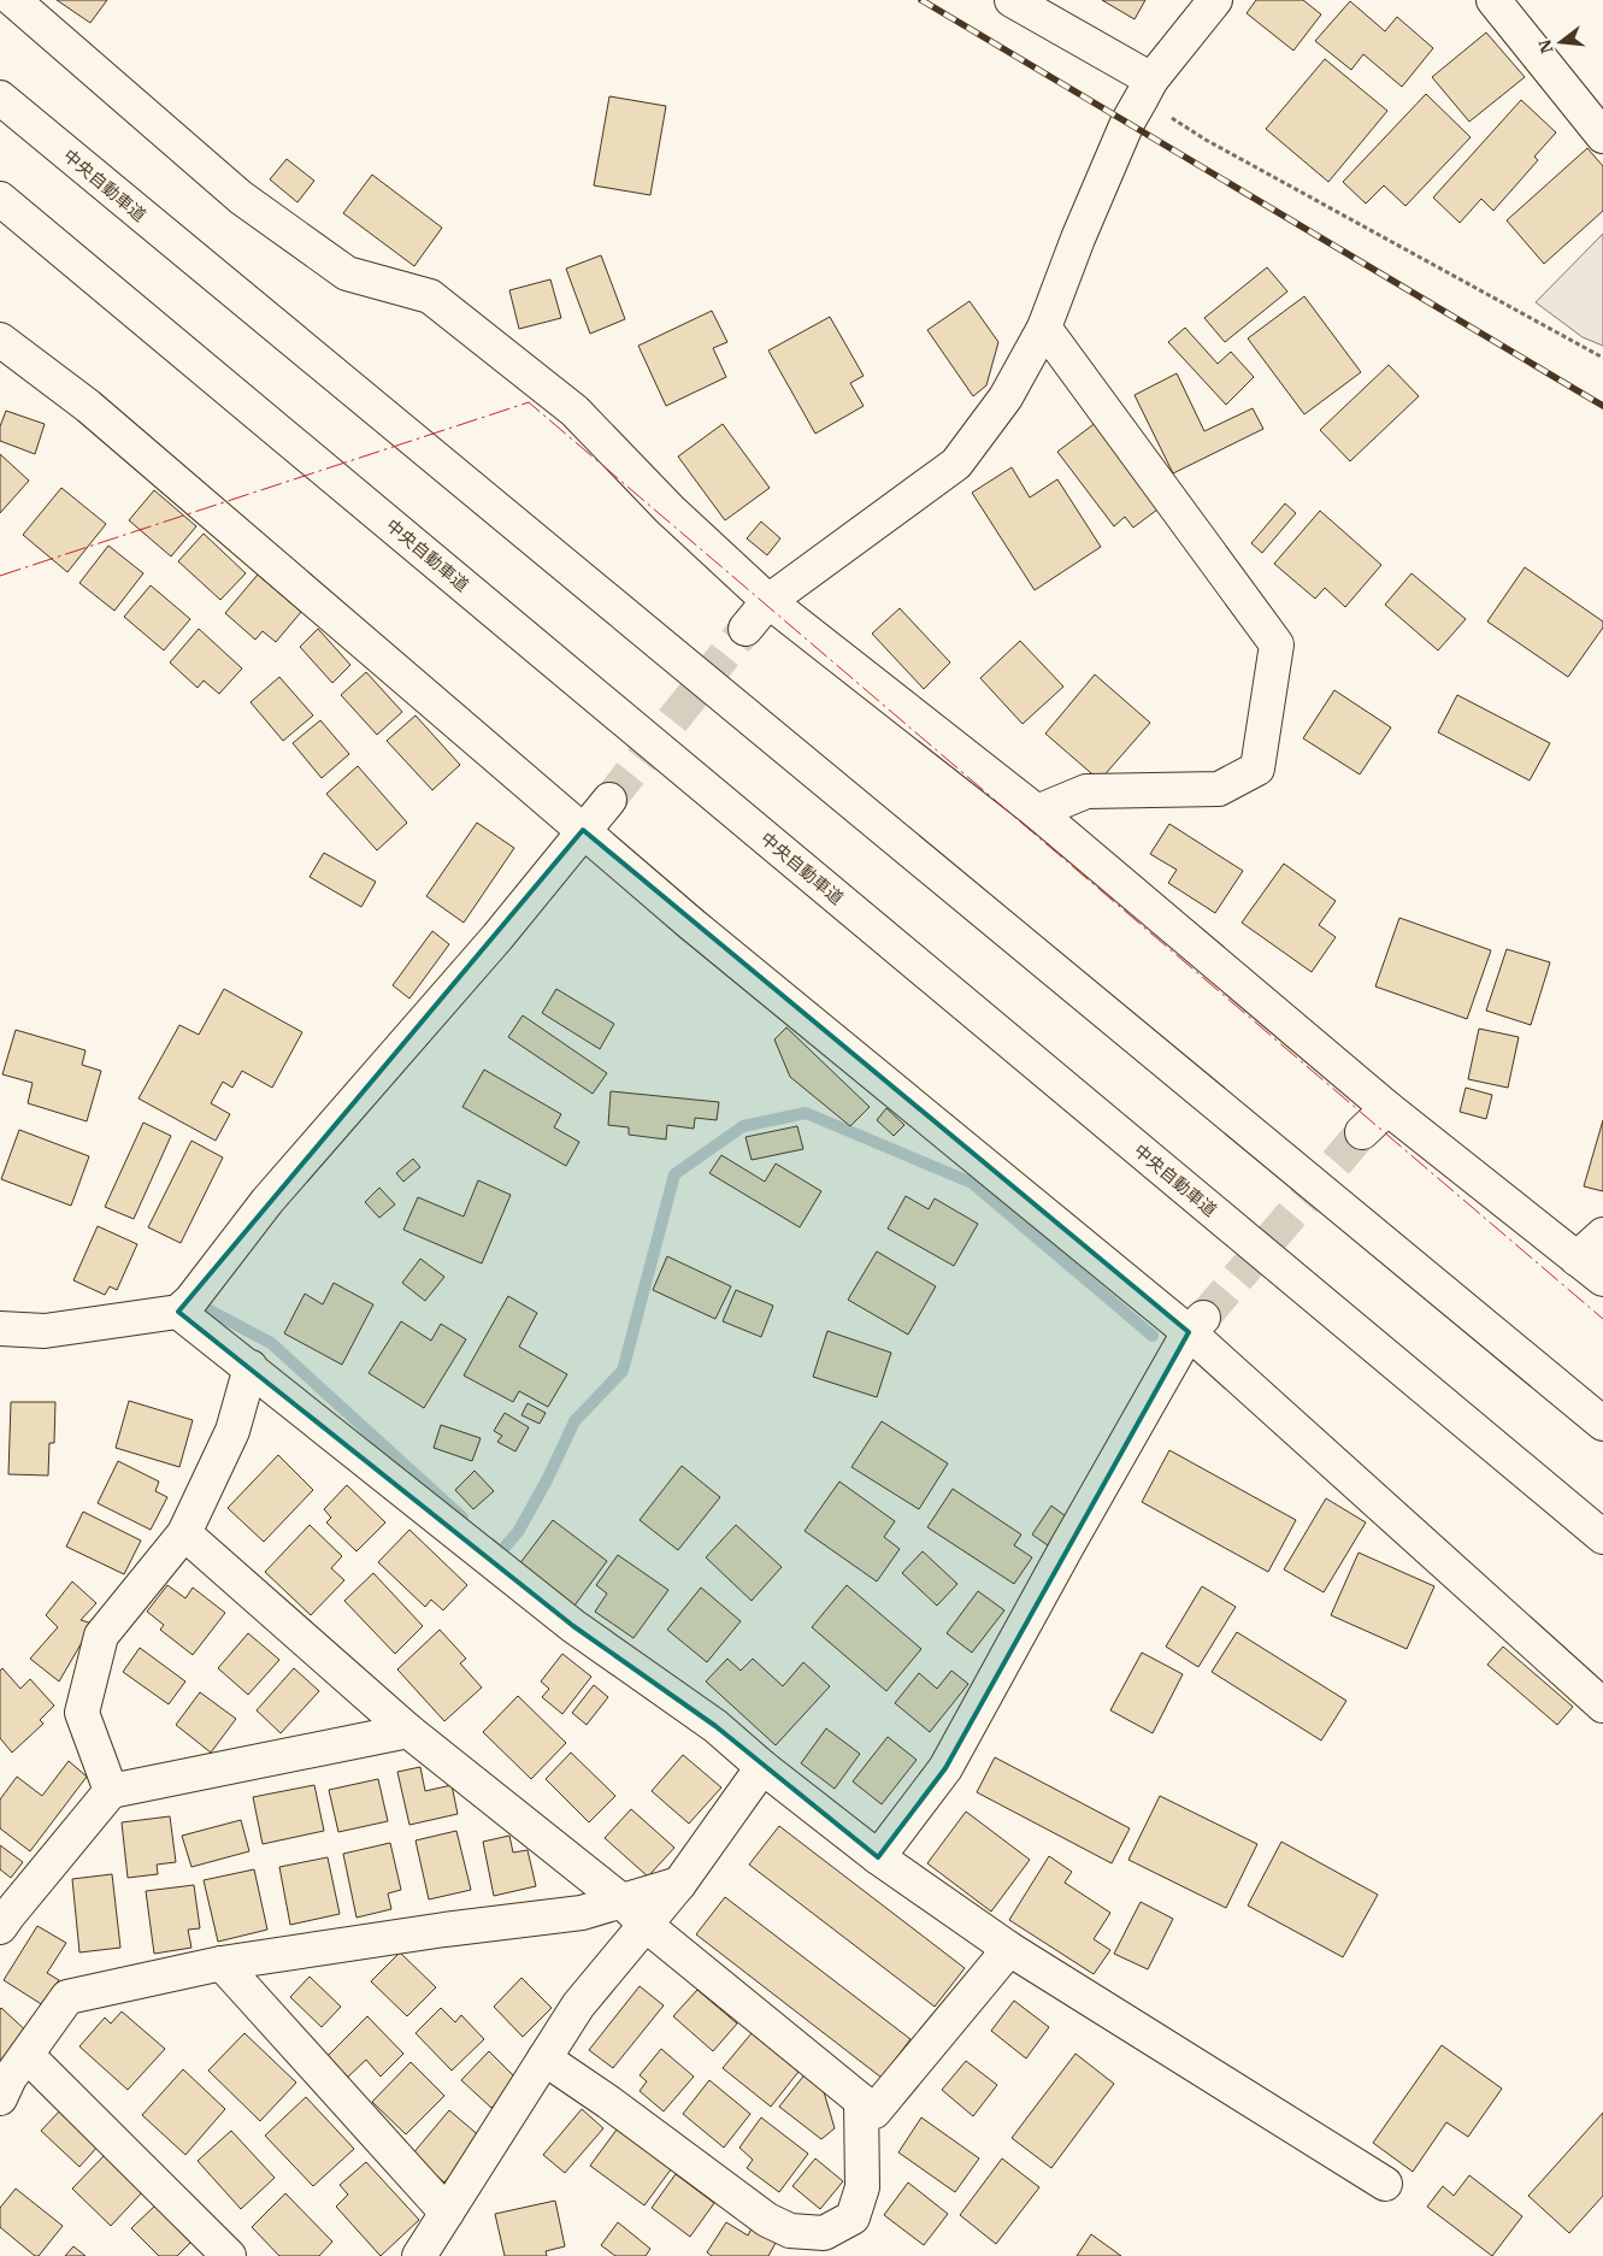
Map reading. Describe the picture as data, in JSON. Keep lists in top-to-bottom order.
{
  "streets": {
    "main road": ["中央自動車道"]
  },
  "north": "left"
}
